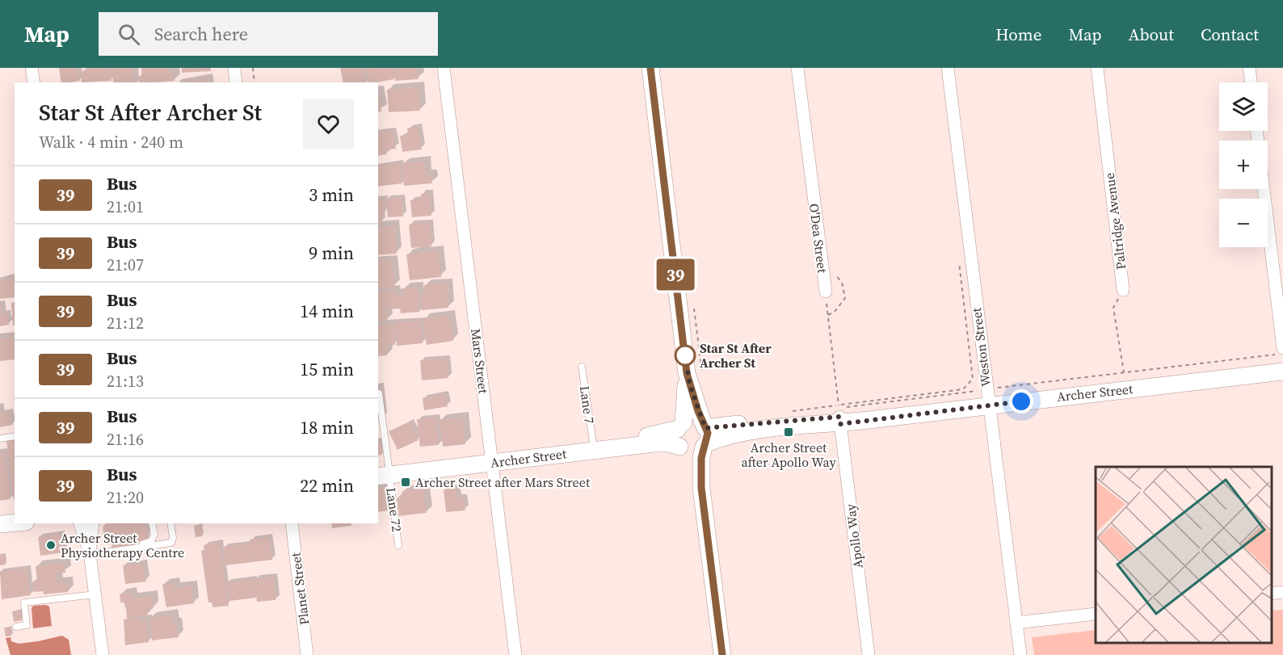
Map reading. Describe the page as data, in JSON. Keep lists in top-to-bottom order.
{
  "streets": {
    "main road": ["Archer Street"],
    "street": [
      "Paltridge Avenue",
      "O'Dea Street",
      "Weston Street",
      "Mars Street",
      "Apollo Way",
      "Planet Street"
    ],
    "lane": ["Lane 7", "Lane 72"]
  },
  "crossings": [
    ["O'Dea Street", "Archer Street"],
    ["O'Dea Street", "Apollo Way"],
    ["Weston Street", "Archer Street"],
    ["Mars Street", "Archer Street"],
    ["Archer Street", "Lane 7"],
    ["Archer Street", "Lane 72"],
    ["Archer Street", "Apollo Way"]
  ],
  "places": {
    "other": ["Star St After Archer St", "Archer Street Physiotherapy Centre"],
    "transit": ["Archer Street after Apollo Way", "Archer Street after Mars Street"]
  },
  "lines": ["bus line 39"],
  "page": {
    "header": "Map",
    "search": "Search here",
    "nav": [
      "Home",
      "Map",
      "About",
      "Contact"
    ],
    "on_map": "39",
    "map_buttons": ["+", "−"],
    "heading": ["Star St After Archer St", "Walk · 4 min · 240 m"],
    "list": [
      {
        "mark": "39",
        "name": "Bus",
        "note": "21:01",
        "value": "3 min"
      },
      {
        "mark": "39",
        "name": "Bus",
        "note": "21:07",
        "value": "9 min"
      },
      {
        "mark": "39",
        "name": "Bus",
        "note": "21:12",
        "value": "14 min"
      },
      {
        "mark": "39",
        "name": "Bus",
        "note": "21:13",
        "value": "15 min"
      },
      {
        "mark": "39",
        "name": "Bus",
        "note": "21:16",
        "value": "18 min"
      },
      {
        "mark": "39",
        "name": "Bus",
        "note": "21:20",
        "value": "22 min"
      }
    ]
  }
}
